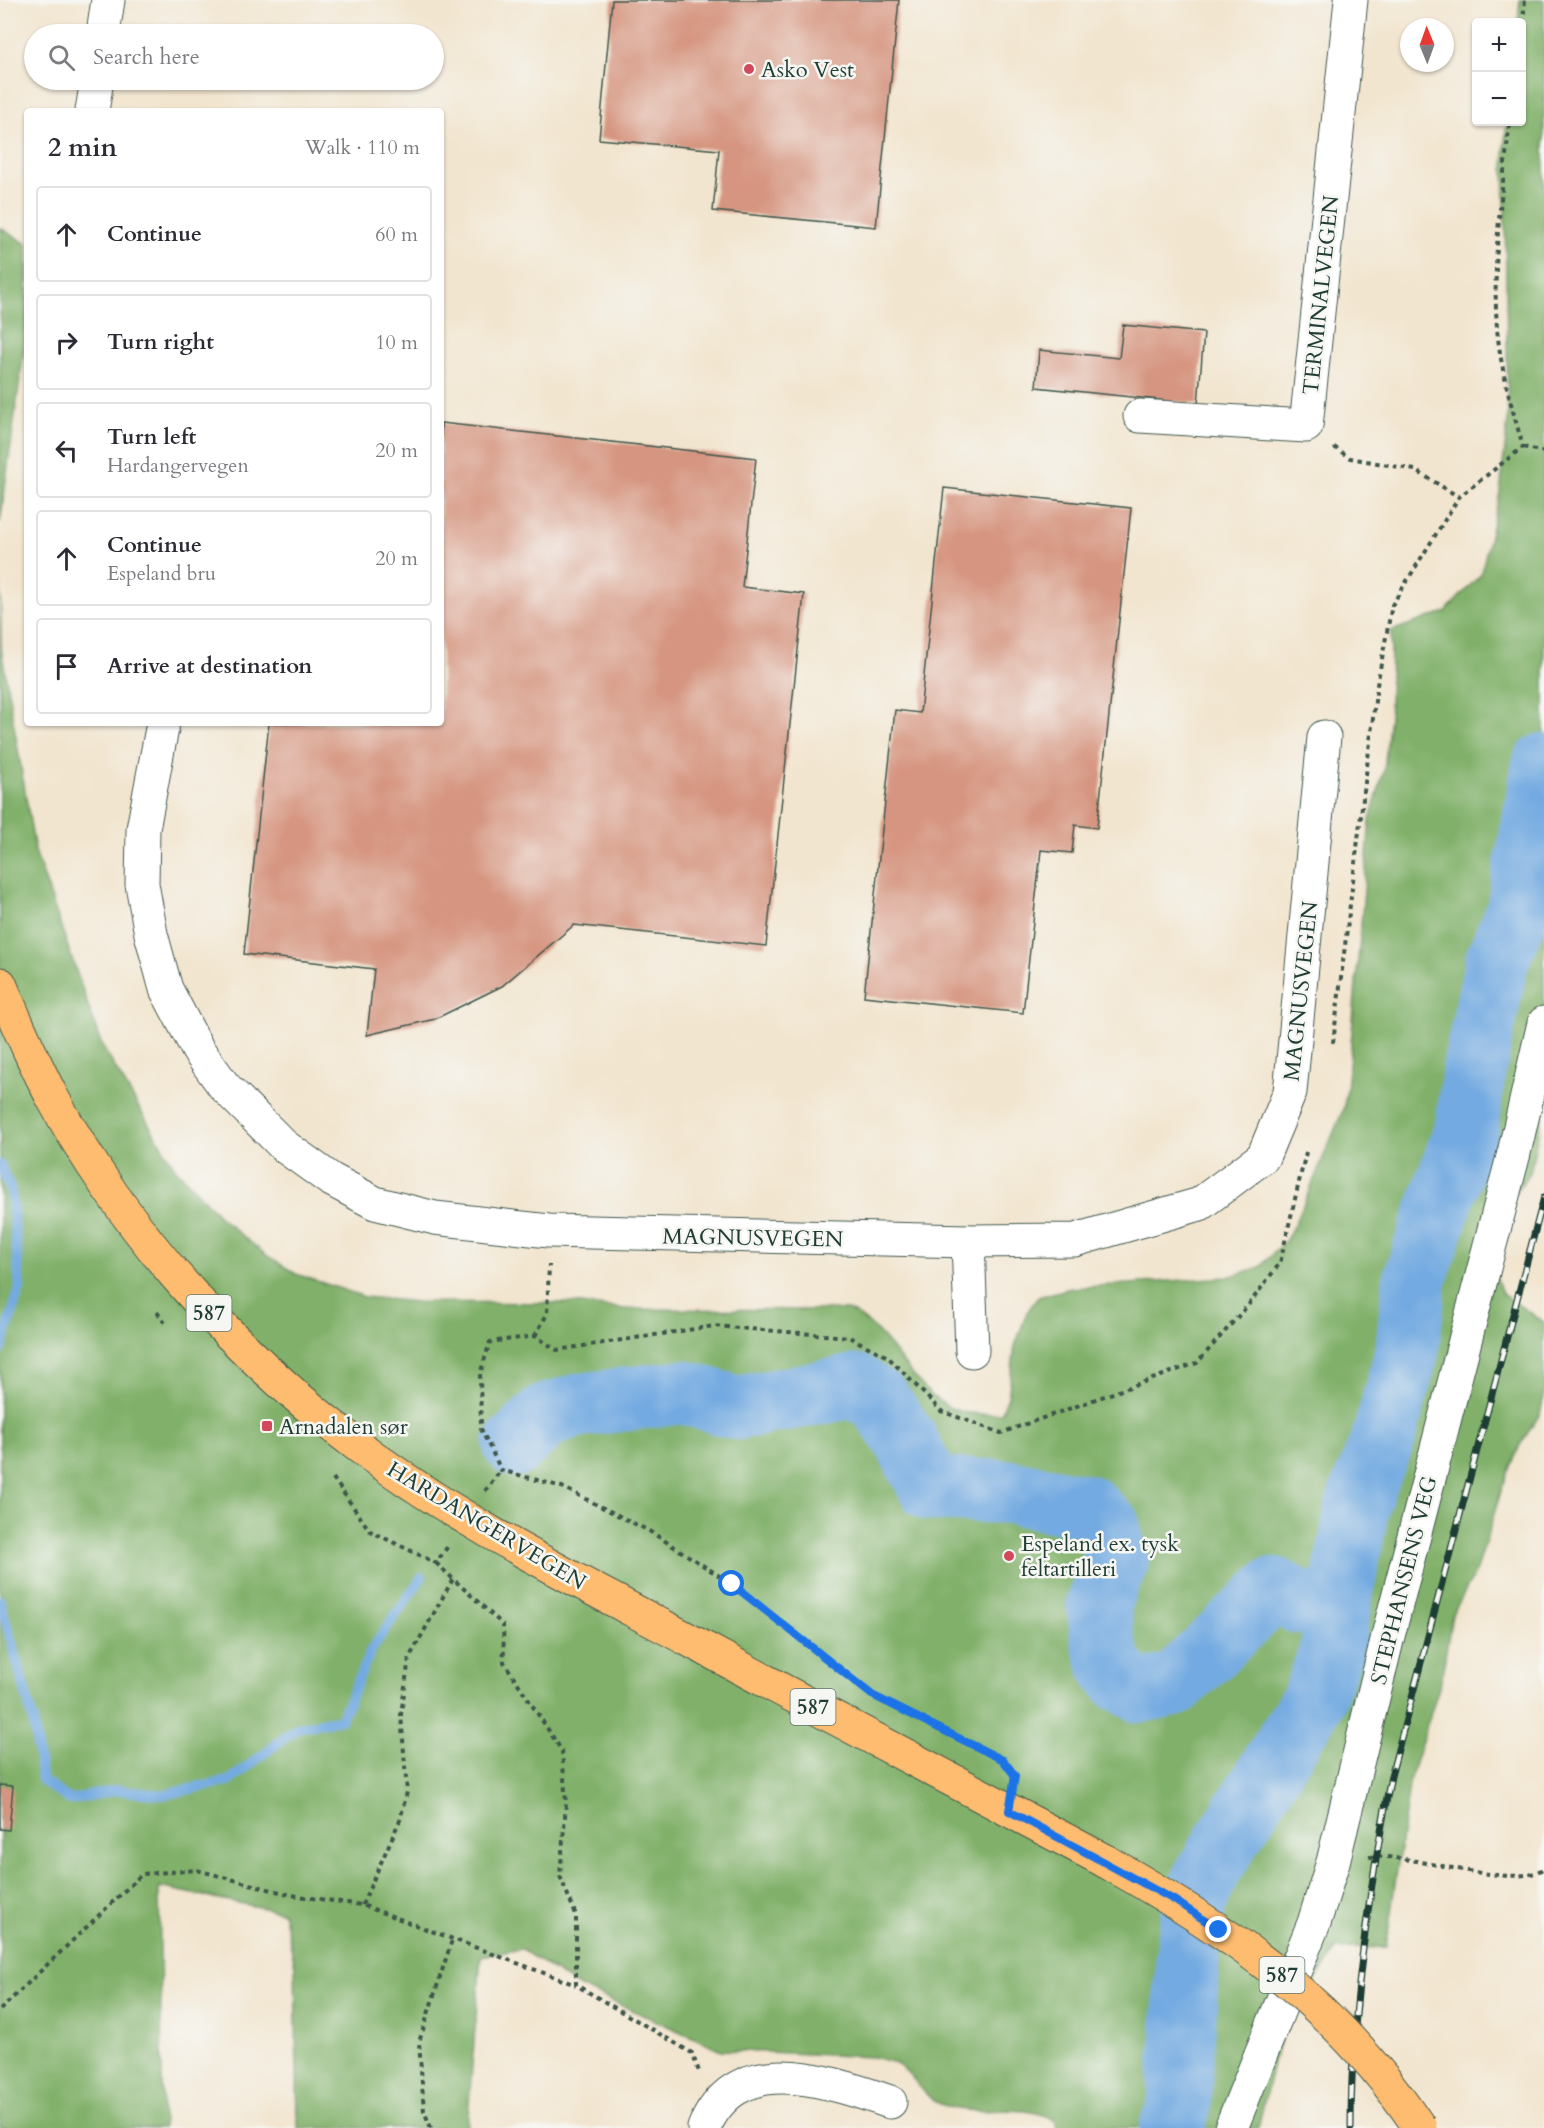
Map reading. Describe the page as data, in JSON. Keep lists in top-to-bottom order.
{
  "streets": {
    "main road": ["587", "HARDANGERVEGEN"],
    "street": ["TERMINALVEGEN", "MAGNUSVEGEN", "STEPHANSENS VEG"]
  },
  "places": {
    "other": ["Asko Vest", "Espeland ex. tysk feltartilleri"],
    "transit": ["Arnadalen sør"]
  },
  "north": "top",
  "page": {
    "map_buttons": ["+", "−"],
    "search": "Search here",
    "heading": ["2 min", "Walk · 110 m"],
    "list": [
      ["Continue", "60 m"],
      ["Turn right", "10 m"],
      ["Turn left", "Hardangervegen", "20 m"],
      ["Continue", "Espeland bru", "20 m"],
      "Arrive at destination"
    ]
  }
}
